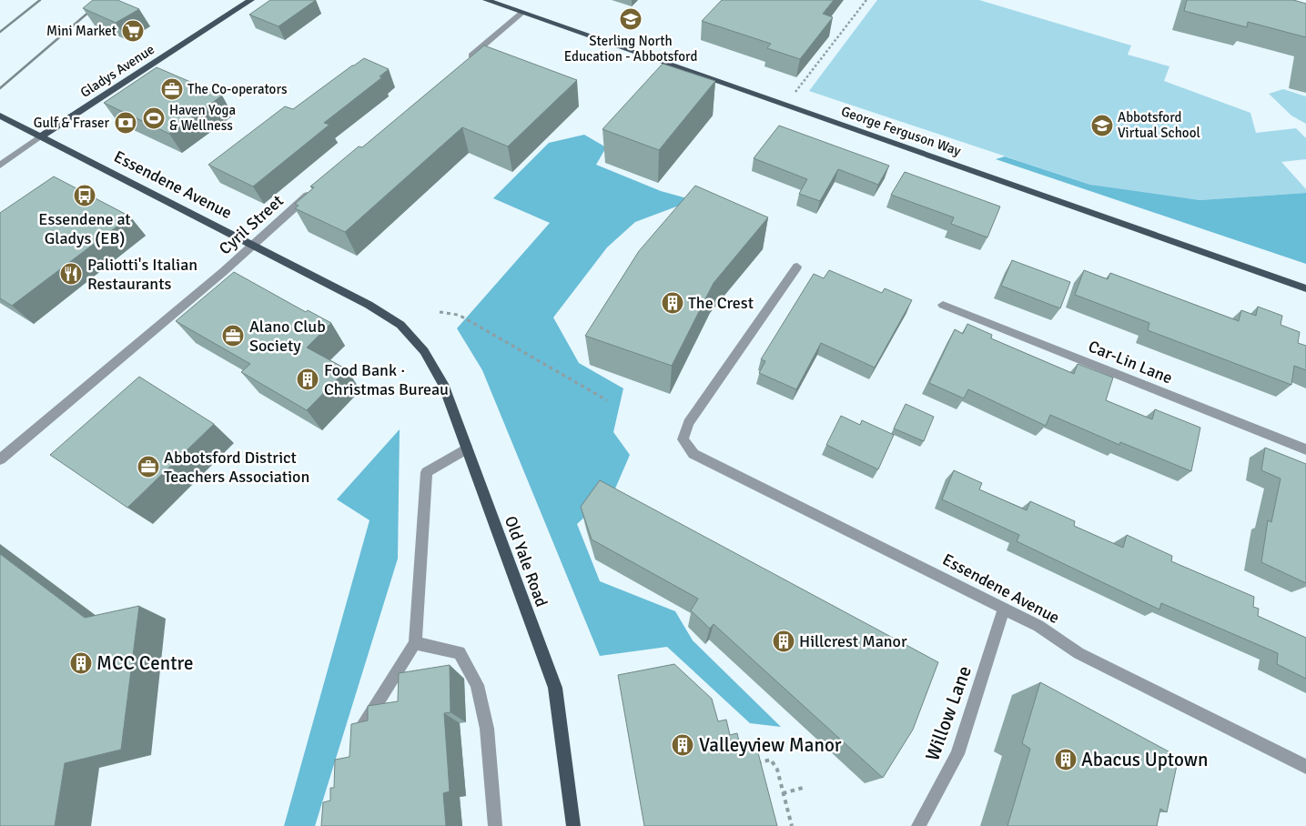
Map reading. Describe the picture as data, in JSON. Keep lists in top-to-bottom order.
{
  "streets": {
    "main road": [
      "Gladys Avenue",
      "George Ferguson Way",
      "Essendene Avenue",
      "Old Yale Road"
    ],
    "street": ["Cyril Street", "Car-Lin Lane", "Willow Lane"]
  },
  "crossings": [
    ["Gladys Avenue", "Essendene Avenue"],
    ["Essendene Avenue", "Cyril Street"],
    ["Essendene Avenue", "Old Yale Road"],
    ["Essendene Avenue", "Willow Lane"]
  ],
  "places": {
    "school or university": ["Sterling North Education - Abbotsford", "Abbotsford Virtual School"],
    "supermarket": ["Mini Market"],
    "office": ["The Co-operators", "Alano Club Society", "Abbotsford District Teachers Association"],
    "sports": ["Haven Yoga & Wellness"],
    "bank": ["Gulf & Fraser"],
    "bus stop": ["Essendene at Gladys (EB)"],
    "restaurant": ["Paliotti's Italian Restaurants"],
    "building": [
      "The Crest",
      "Food Bank · Christmas Bureau",
      "Hillcrest Manor",
      "MCC Centre",
      "Valleyview Manor",
      "Abacus Uptown"
    ]
  }
}
